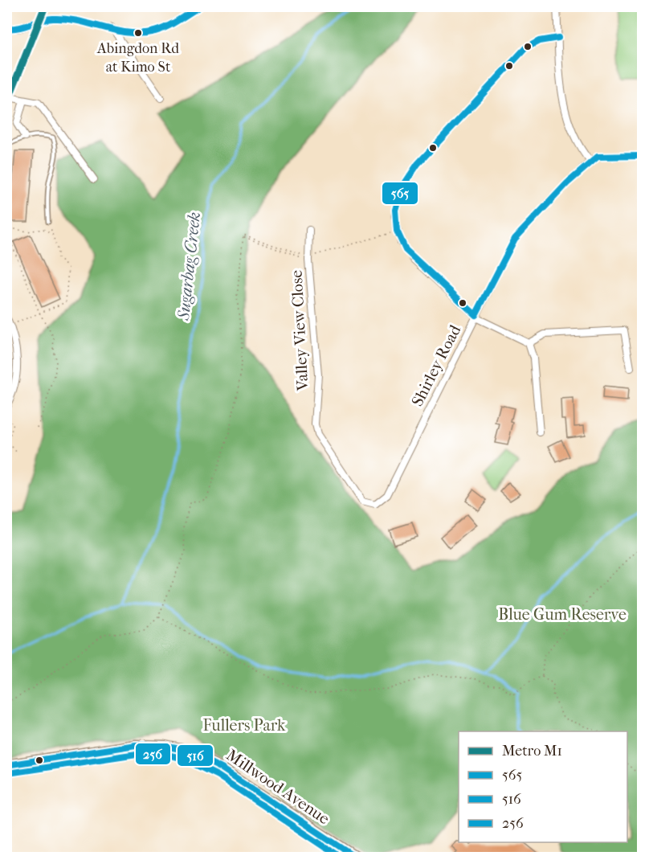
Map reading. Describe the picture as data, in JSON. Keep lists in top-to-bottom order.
{
  "streets": {
    "main road": ["Millwood Avenue"],
    "street": ["Valley View Close", "Shirley Road"]
  },
  "crossings": [
    ["Valley View Close", "Shirley Road"]
  ],
  "water": ["Sugarbag Creek"],
  "parks": ["Blue Gum Reserve", "Fullers Park"],
  "places": ["Abingdon Rd at Kimo St"],
  "lines": [
    "metro line M1",
    "transit line 565",
    "transit line 516",
    "transit line 256"
  ],
  "legend": [
    "Metro M1",
    "565",
    "516",
    "256"
  ]
}
